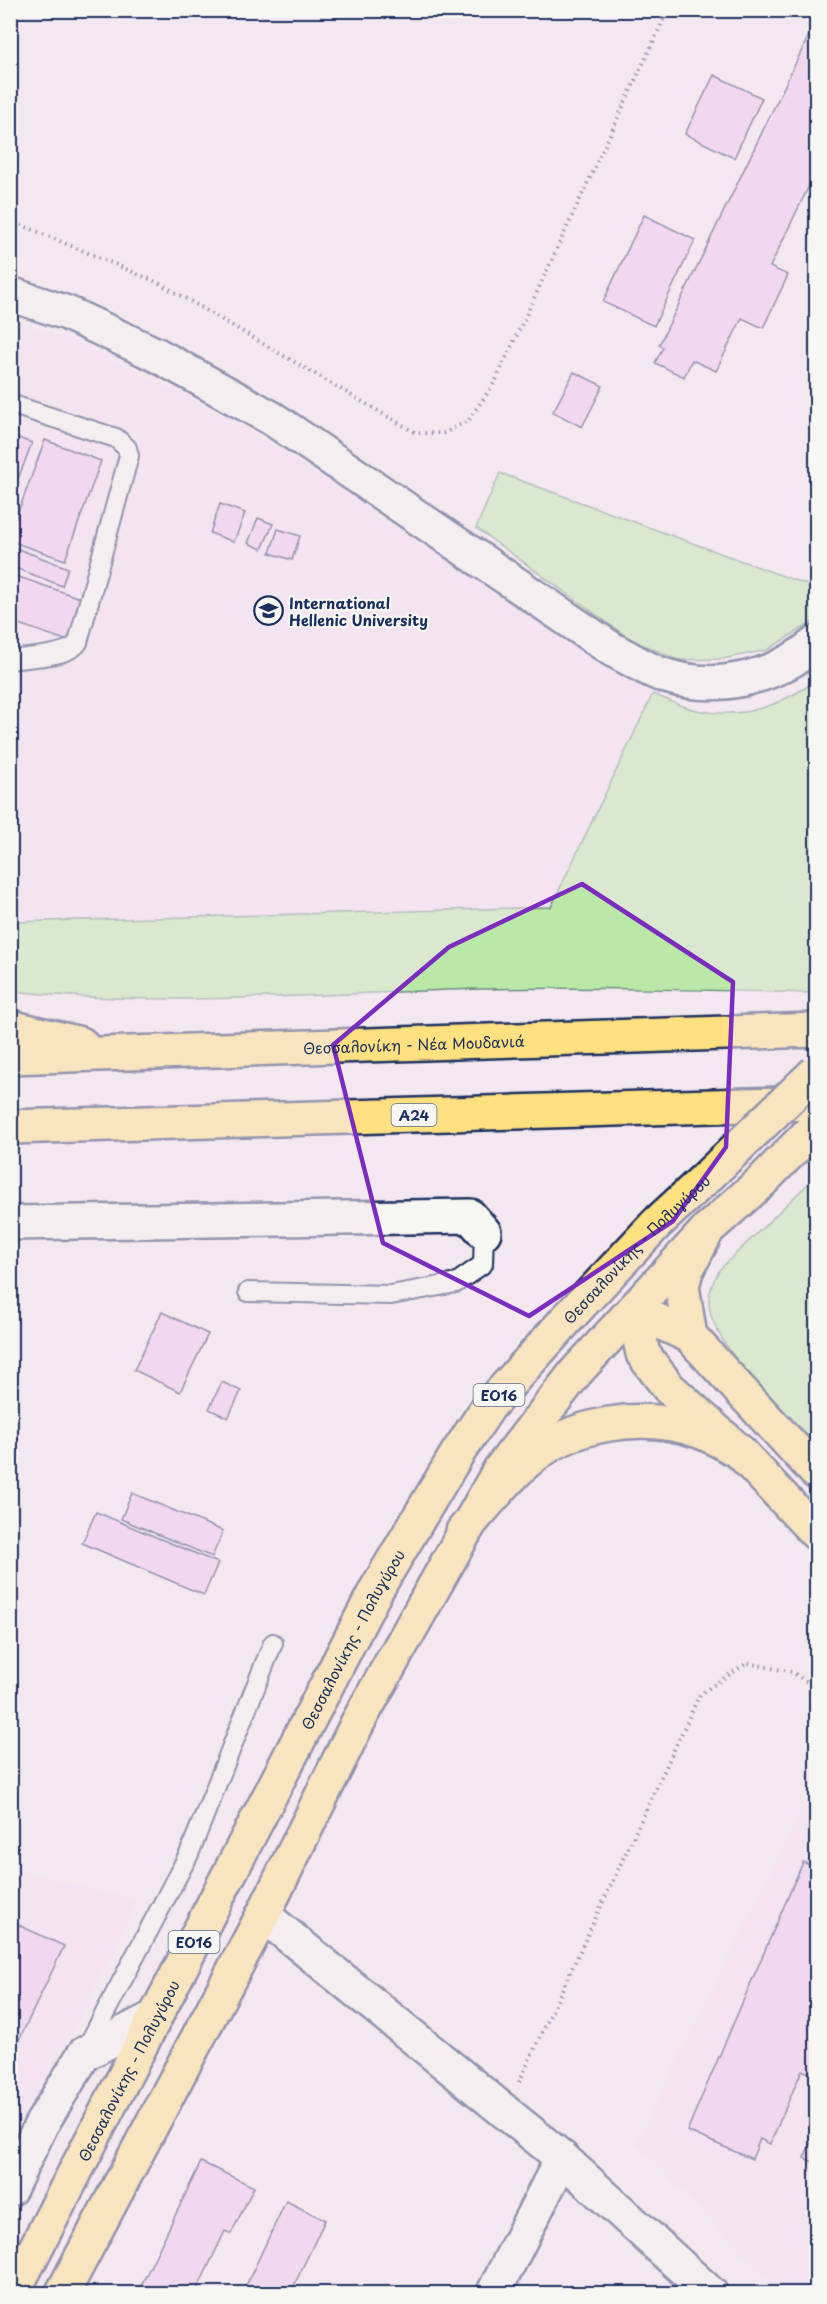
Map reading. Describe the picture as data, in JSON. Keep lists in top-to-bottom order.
{
  "streets": {
    "main road": [
      "Θεσσαλονίκη - Νέα Μουδανιά",
      "Α24",
      "Θεσσαλονίκης - Πολυγύρου",
      "ΕΟ16"
    ]
  },
  "places": {
    "school or university": ["International Hellenic University"]
  }
}
